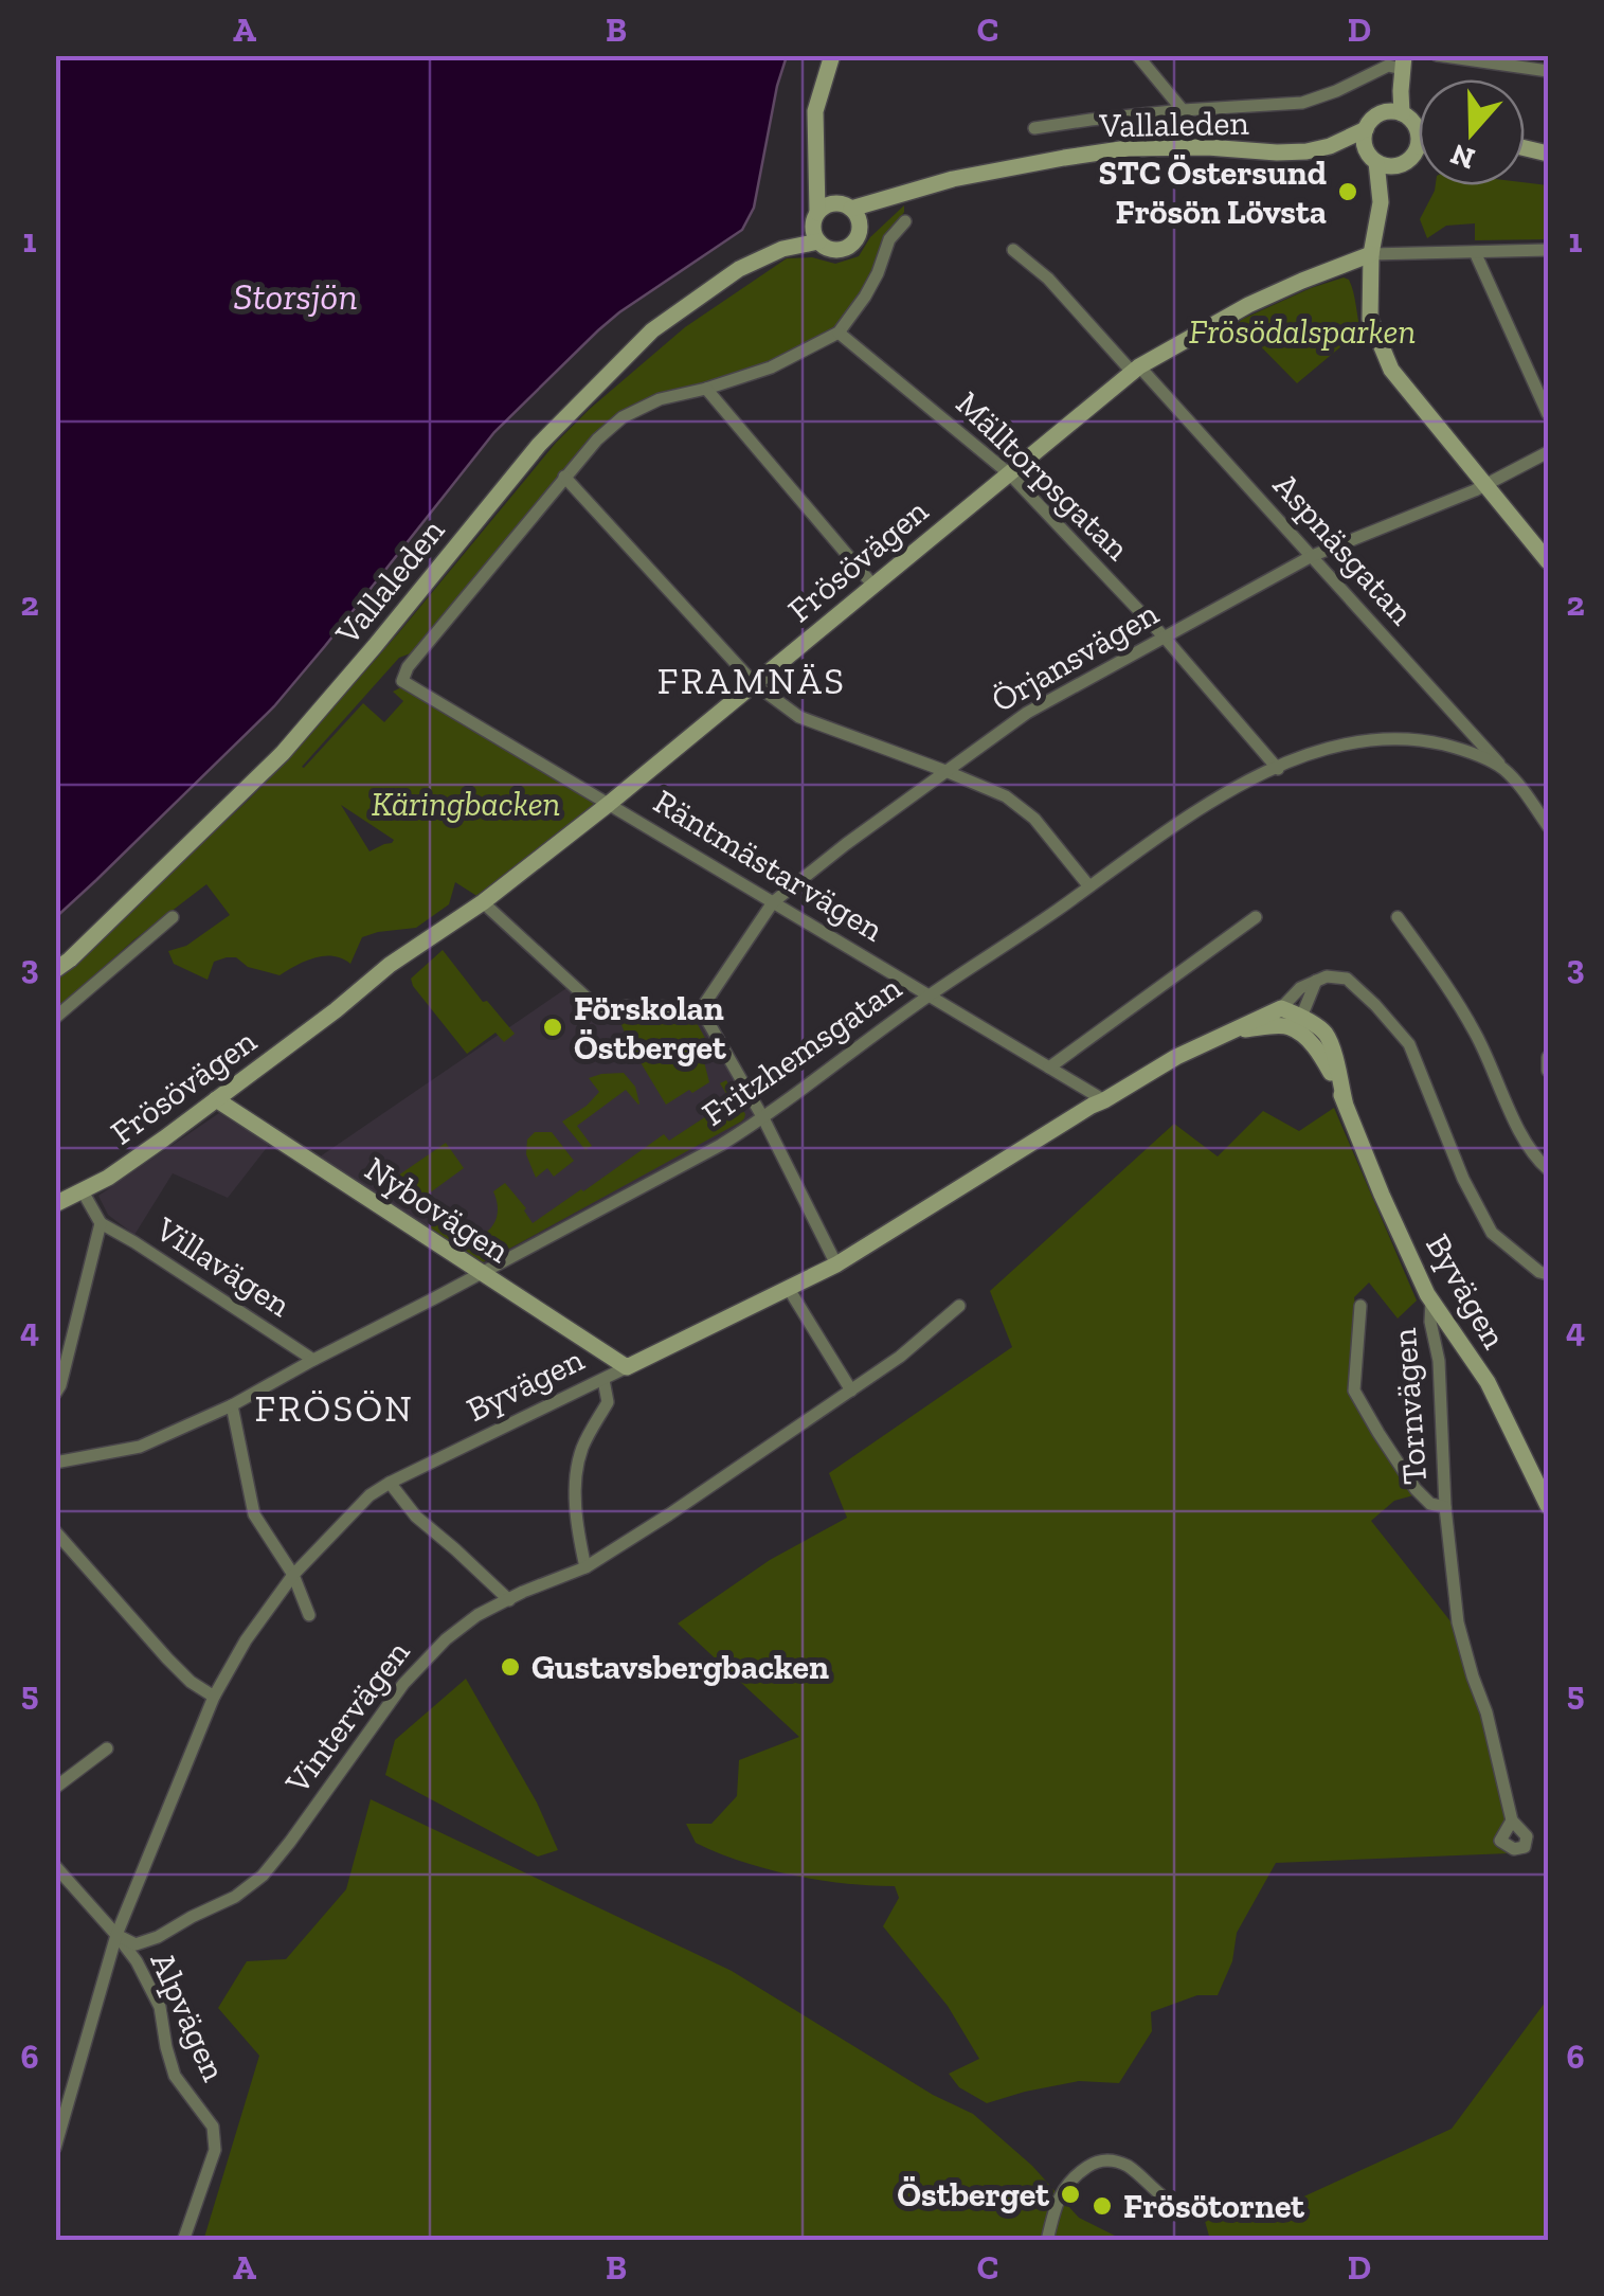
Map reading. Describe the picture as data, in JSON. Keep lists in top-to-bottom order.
{
  "streets": {
    "street": [
      "Vallaleden",
      "Mälltorpsgatan",
      "Aspnäsgatan",
      "Frösövägen",
      "Örjansvägen",
      "Räntmästarvägen",
      "Fritzhemsgatan",
      "Nybovägen",
      "Villavägen",
      "Byvägen",
      "Tornvägen",
      "Vintervägen",
      "Alpvägen"
    ]
  },
  "crossings": [
    ["Mälltorpsgatan", "Frösövägen"],
    ["Mälltorpsgatan", "Örjansvägen"],
    ["Mälltorpsgatan", "Fritzhemsgatan"],
    ["Aspnäsgatan", "Frösövägen"],
    ["Aspnäsgatan", "Örjansvägen"],
    ["Aspnäsgatan", "Fritzhemsgatan"],
    ["Frösövägen", "Räntmästarvägen"],
    ["Frösövägen", "Nybovägen"],
    ["Örjansvägen", "Räntmästarvägen"],
    ["Räntmästarvägen", "Fritzhemsgatan"],
    ["Räntmästarvägen", "Byvägen"],
    ["Fritzhemsgatan", "Nybovägen"],
    ["Fritzhemsgatan", "Villavägen"],
    ["Nybovägen", "Byvägen"],
    ["Byvägen", "Tornvägen"],
    ["Byvägen", "Vintervägen"],
    ["Byvägen", "Alpvägen"],
    ["Vintervägen", "Alpvägen"]
  ],
  "districts": ["FRAMNÄS", "FRÖSÖN"],
  "water": ["Storsjön"],
  "parks": ["Frösödalsparken", "Käringbacken"],
  "places": [
    "STC Östersund Frösön Lövsta",
    "Förskolan Östberget",
    "Gustavsbergbacken",
    "Östberget",
    "Frösötornet"
  ],
  "north": "bottom",
  "grid": {
    "columns": [
      "A",
      "B",
      "C",
      "D"
    ],
    "rows": [
      "1",
      "2",
      "3",
      "4",
      "5",
      "6"
    ]
  }
}
